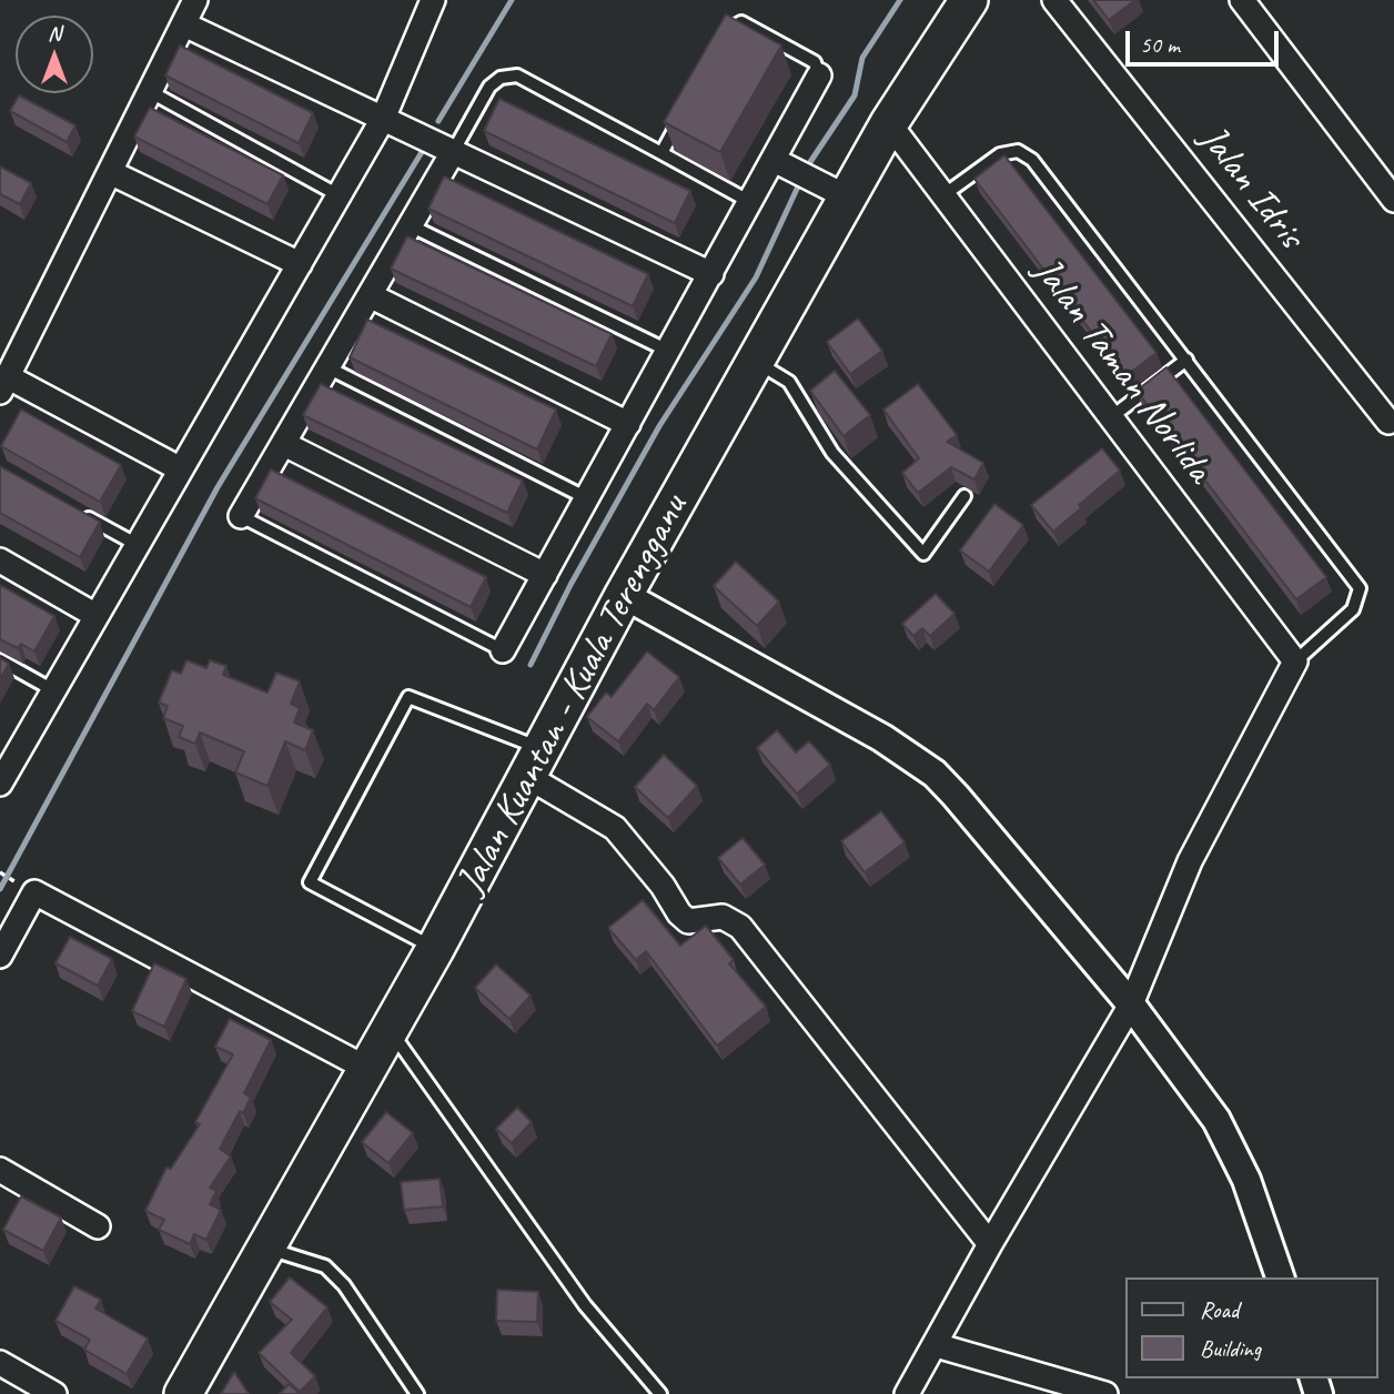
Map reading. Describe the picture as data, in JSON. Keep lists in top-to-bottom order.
{
  "streets": {
    "highway": ["Jalan Kuantan - Kuala Terengganu"],
    "street": ["Jalan Idris", "Jalan Taman Norlida"]
  },
  "crossings": [
    ["Jalan Taman Norlida", "Jalan Kuantan - Kuala Terengganu"]
  ],
  "legend": ["Road", "Building"],
  "scale_bar": "50 m",
  "north": "top"
}
